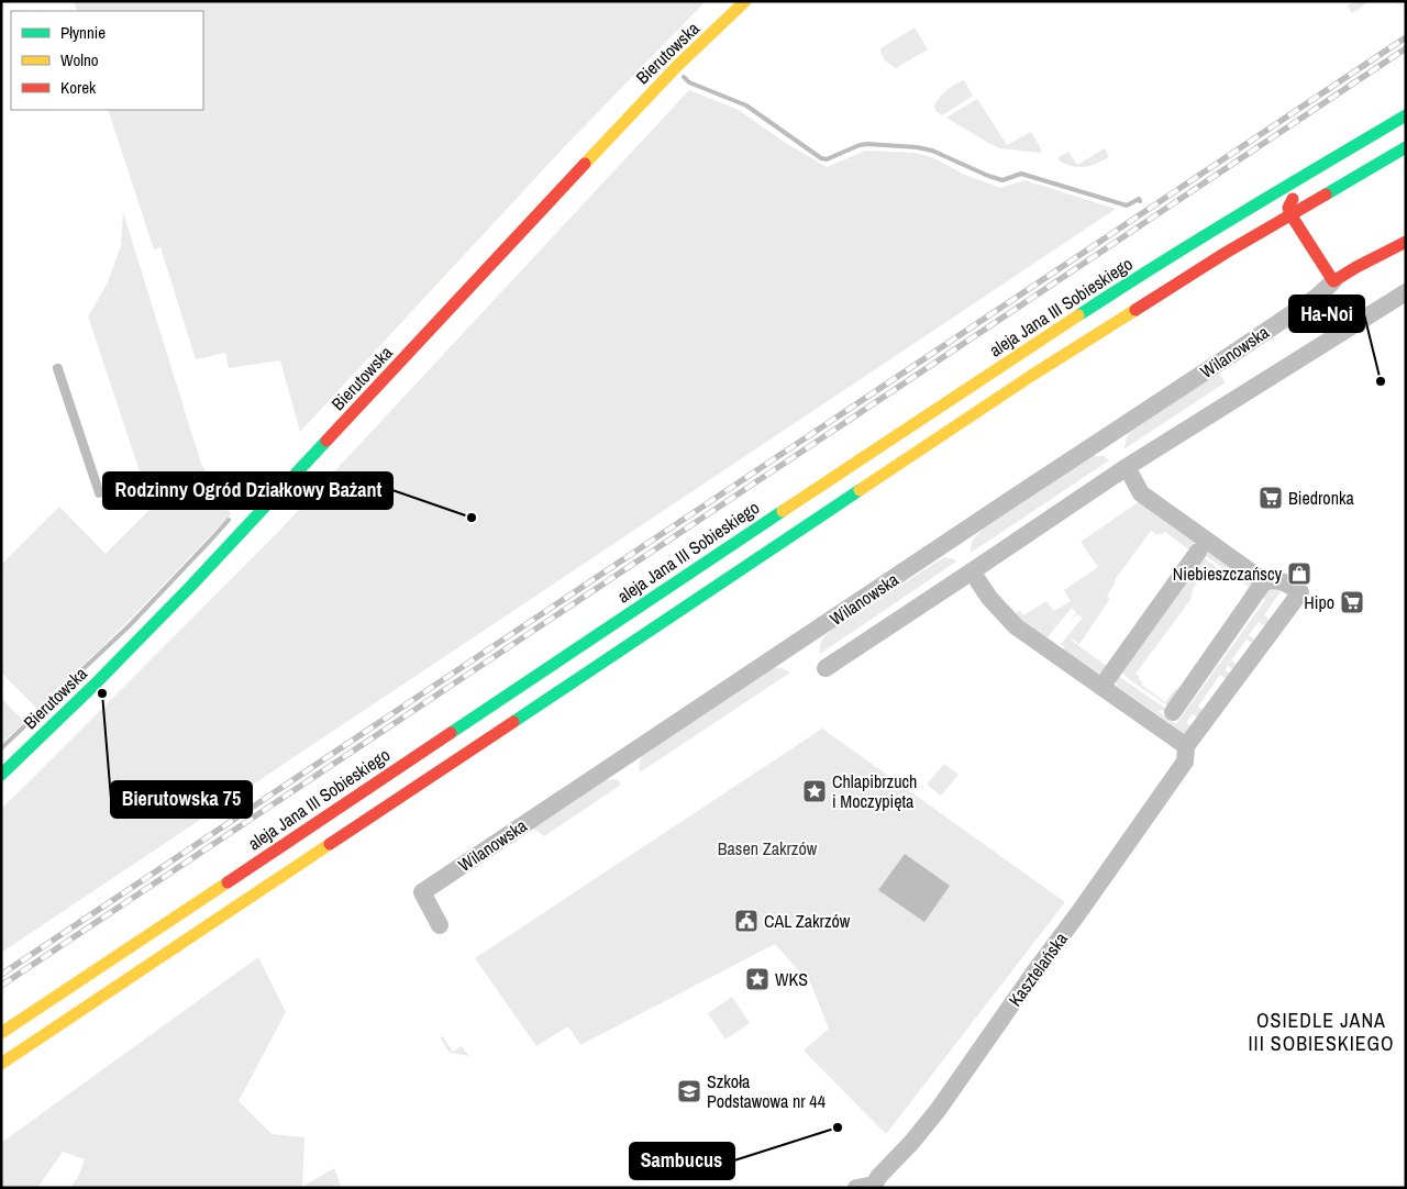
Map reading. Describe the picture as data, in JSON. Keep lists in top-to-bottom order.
{
  "streets": {
    "main road": ["Bierutowska", "aleja Jana III Sobieskiego", "Wilanowska"],
    "street": ["Kasztelańska"]
  },
  "districts": ["OSIEDLE JANA III SOBIESKIEGO"],
  "parks": ["Basen Zakrzów"],
  "places": {
    "other": [
      "Ha-Noi",
      "Rodzinny Ogród Działkowy Bażant",
      "Bierutowska 75",
      "Sambucus"
    ],
    "supermarket": ["Biedronka", "Hipo"],
    "shop": ["Niebieszczańscy"],
    "place": ["Chlapibrzuch i Moczypięta", "WKS"],
    "public building": ["CAL Zakrzów"],
    "school or university": ["Szkoła Podstawowa nr 44"]
  },
  "legend": ["Płynnie", "Wolno", "Korek"]
}
